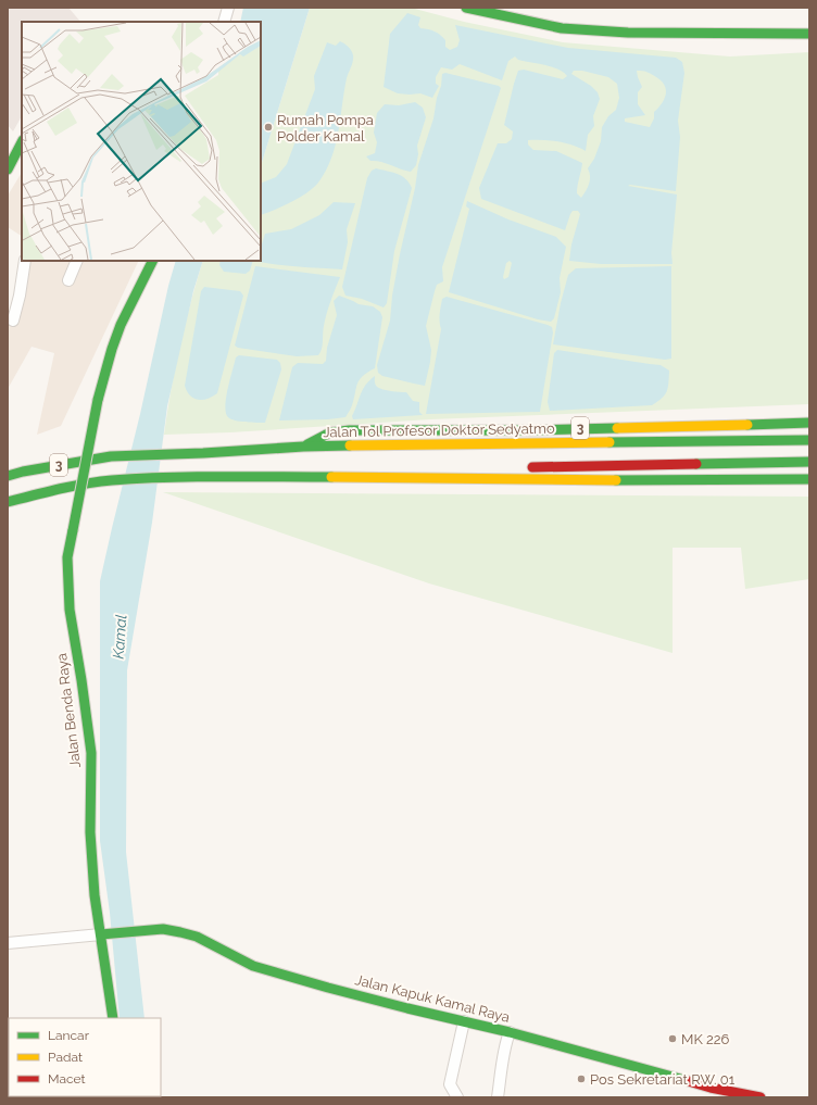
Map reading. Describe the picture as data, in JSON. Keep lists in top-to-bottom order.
{
  "streets": {
    "main road": [
      "3",
      "Jalan Tol Profesor Doktor Sedyatmo",
      "Jalan Benda Raya",
      "Jalan Kapuk Kamal Raya"
    ]
  },
  "crossings": [
    ["Jalan Benda Raya", "Jalan Kapuk Kamal Raya"]
  ],
  "water": ["Kamal"],
  "places": ["Rumah Pompa Polder Kamal", "MK 226", "Pos Sekretariat RW. 01"],
  "legend": ["Lancar", "Padat", "Macet"]
}
